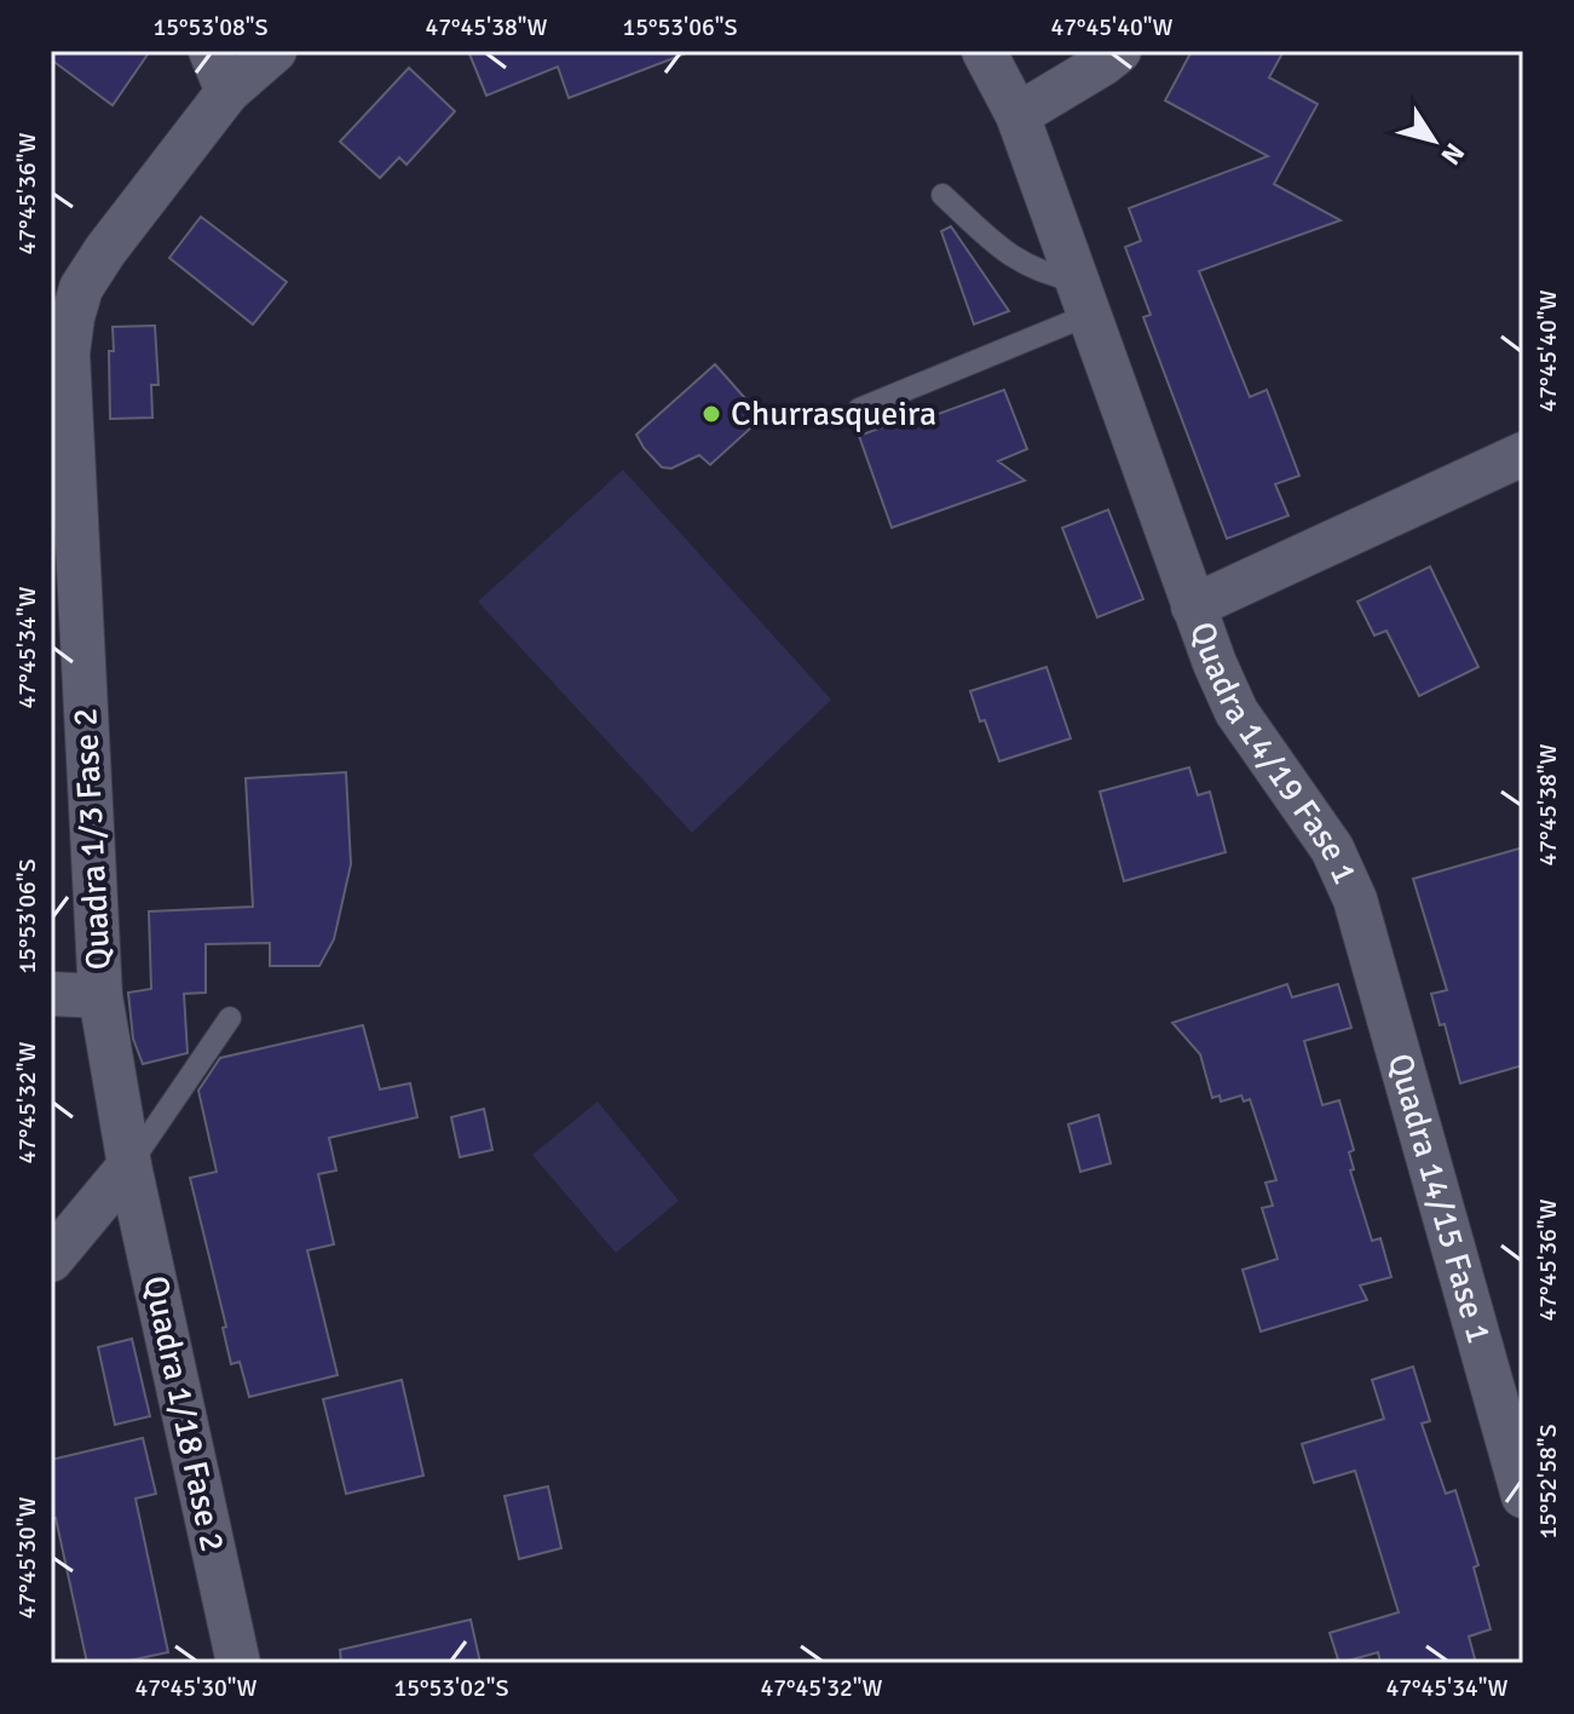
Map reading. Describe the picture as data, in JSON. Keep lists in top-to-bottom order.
{
  "streets": {
    "street": [
      "Quadra 14/19 Fase 1",
      "Quadra 1/3 Fase 2",
      "Quadra 14/15 Fase 1",
      "Quadra 1/18 Fase 2"
    ]
  },
  "crossings": [
    ["Quadra 14/19 Fase 1", "Quadra 14/15 Fase 1"],
    ["Quadra 1/3 Fase 2", "Quadra 1/18 Fase 2"]
  ],
  "places": ["Churrasqueira"],
  "north": "bottom right",
  "coordinates": [
    "15°53'08\"S",
    "47°45'38\"W",
    "15°53'06\"S",
    "47°45'40\"W",
    "47°45'36\"W",
    "47°45'34\"W",
    "47°45'32\"W",
    "15°52'58\"S",
    "47°45'30\"W",
    "15°53'02\"S"
  ]
}
